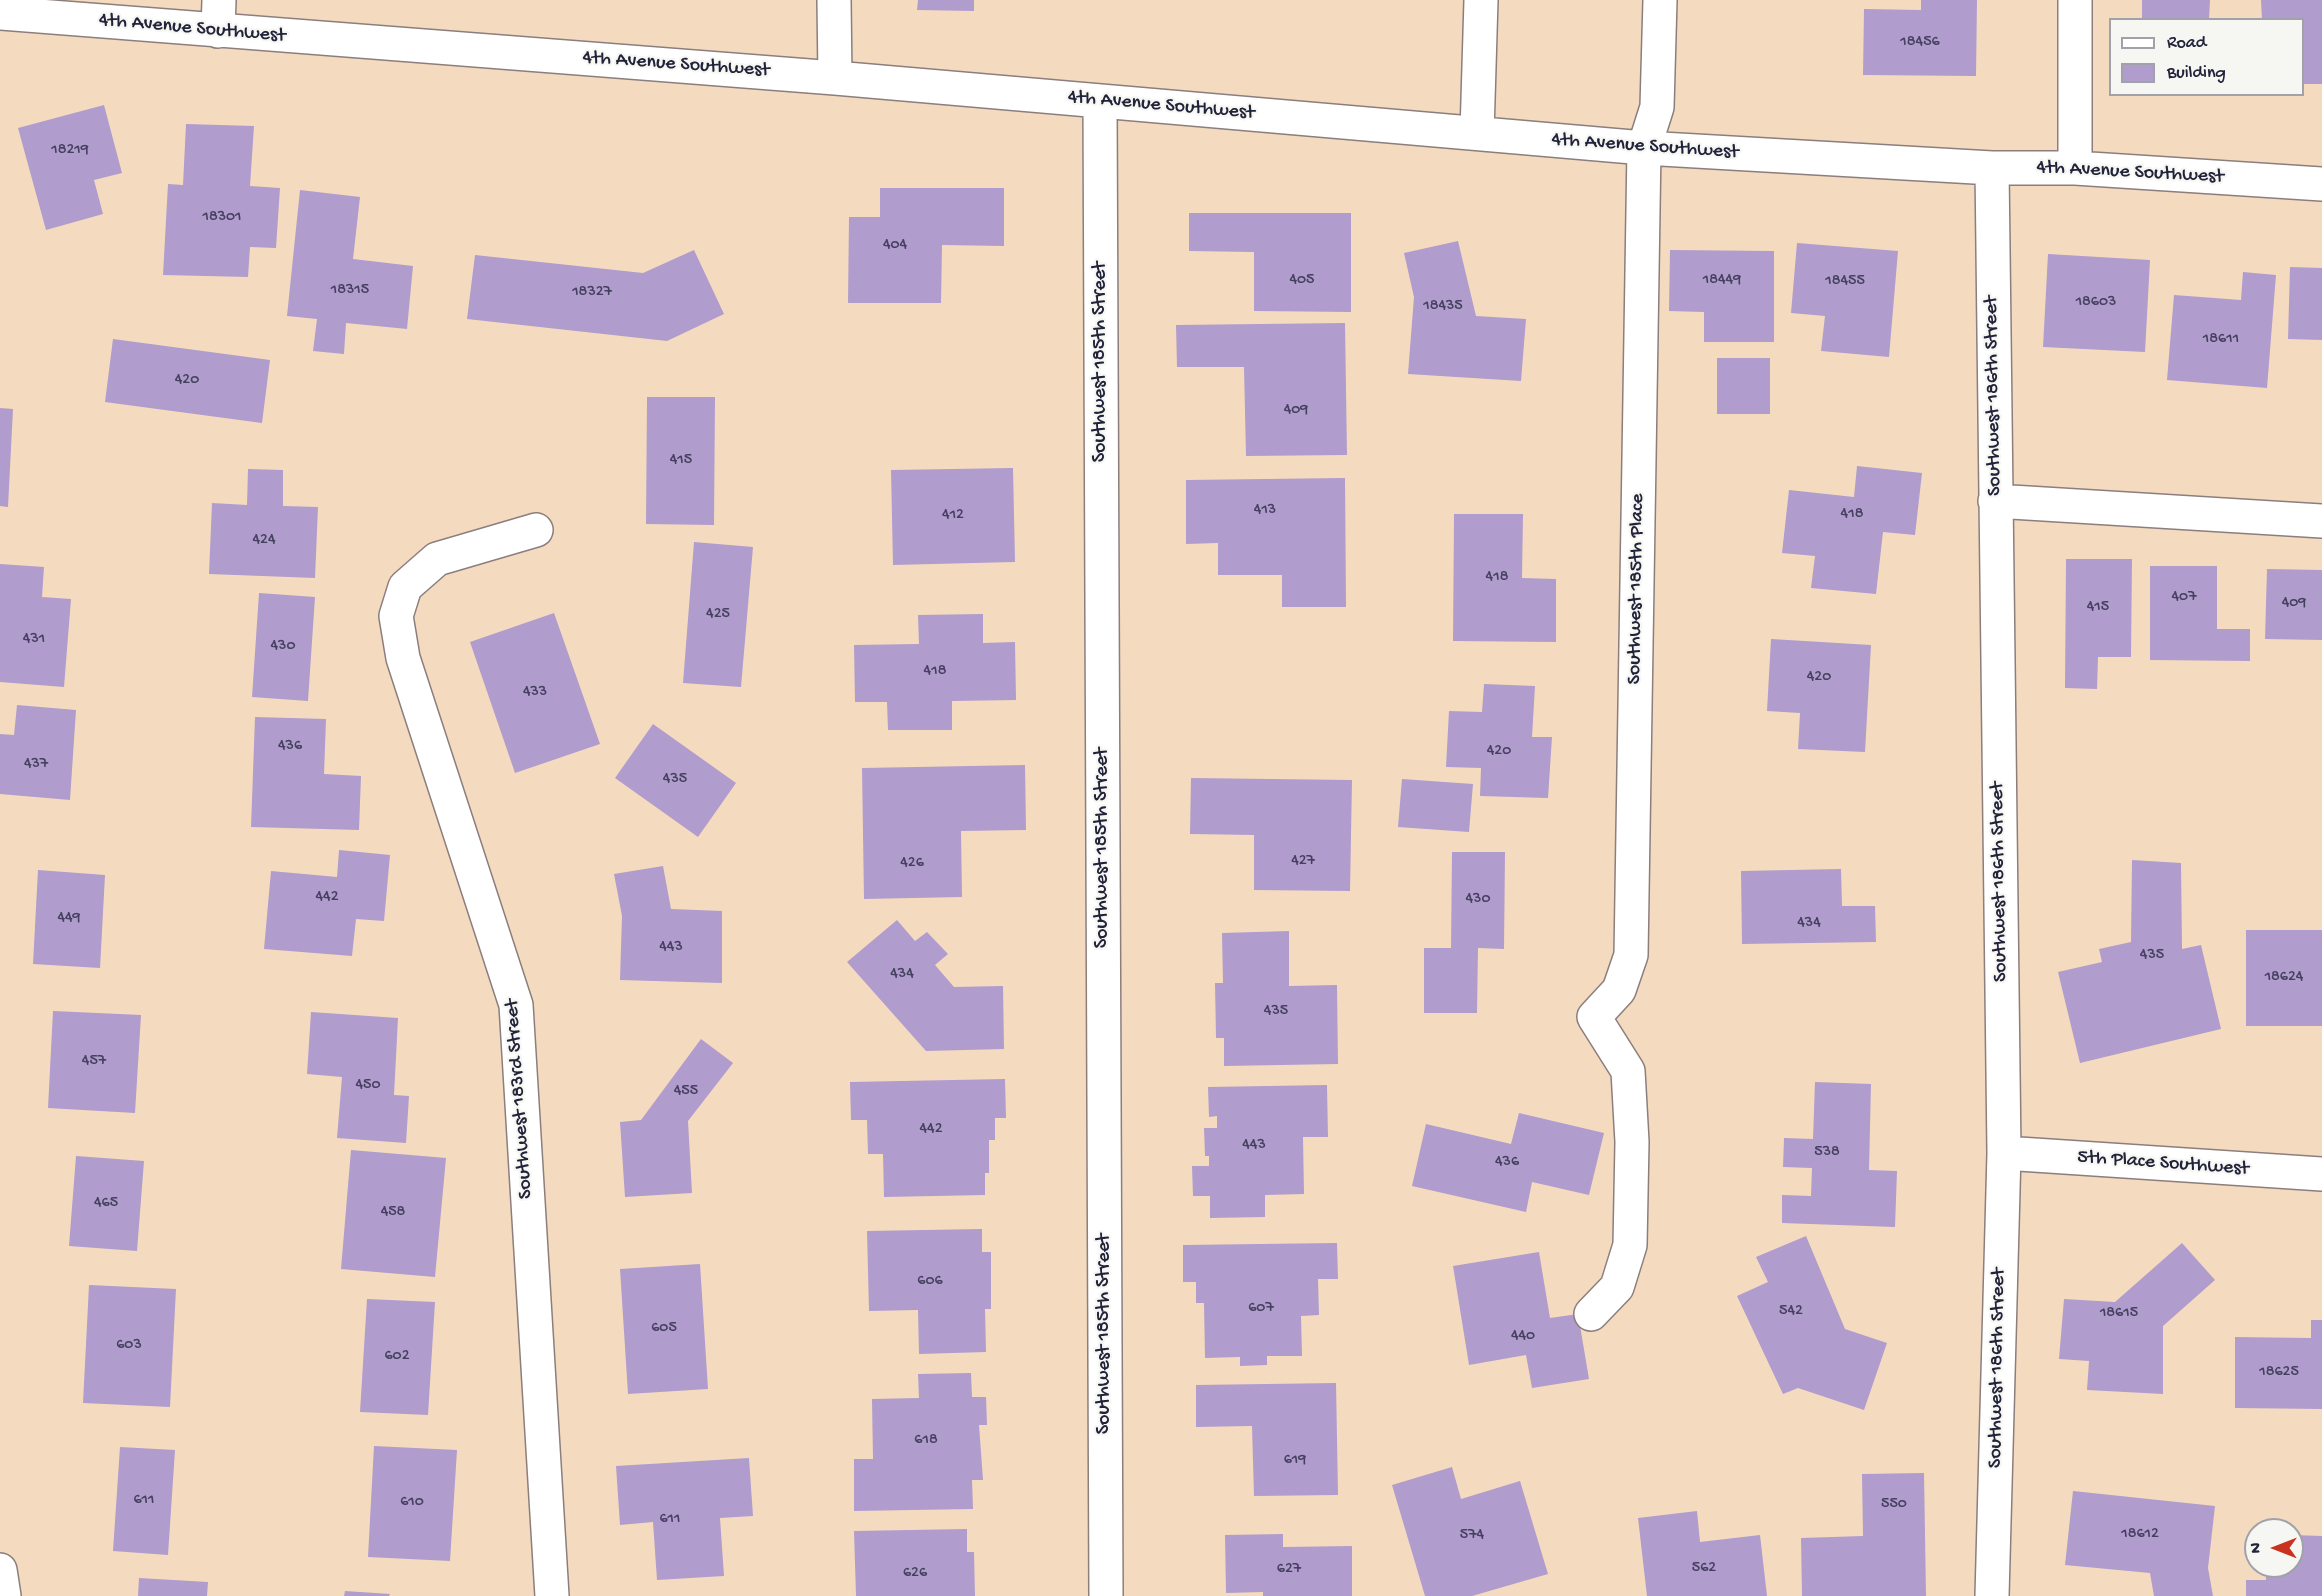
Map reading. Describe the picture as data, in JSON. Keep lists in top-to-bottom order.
{
  "streets": {
    "street": [
      "4th Avenue Southwest",
      "Southwest 185th Street",
      "Southwest 186th Street",
      "Southwest 185th Place",
      "Southwest 183rd Street",
      "5th Place Southwest"
    ]
  },
  "crossings": [
    ["4th Avenue Southwest", "Southwest 185th Street"],
    ["4th Avenue Southwest", "Southwest 186th Street"],
    ["4th Avenue Southwest", "Southwest 185th Place"],
    ["Southwest 186th Street", "5th Place Southwest"]
  ],
  "house_numbers": [
    "18456",
    "18219",
    "18301",
    "404",
    "405",
    "18449",
    "18455",
    "18315",
    "18327",
    "18603",
    "18435",
    "18611",
    "420",
    "409",
    "415",
    "413",
    "418",
    "412",
    "424",
    "418",
    "407",
    "409",
    "415",
    "425",
    "431",
    "430",
    "418",
    "420",
    "433",
    "436",
    "420",
    "437",
    "435",
    "427",
    "426",
    "442",
    "430",
    "449",
    "434",
    "443",
    "435",
    "434",
    "18624",
    "435",
    "457",
    "450",
    "455",
    "442",
    "443",
    "538",
    "436",
    "465",
    "458",
    "606",
    "607",
    "542",
    "18615",
    "605",
    "440",
    "603",
    "602",
    "18625",
    "618",
    "619",
    "611",
    "610",
    "550",
    "611",
    "18612",
    "574",
    "562",
    "627",
    "626"
  ],
  "legend": ["Road", "Building"],
  "north": "left"
}
